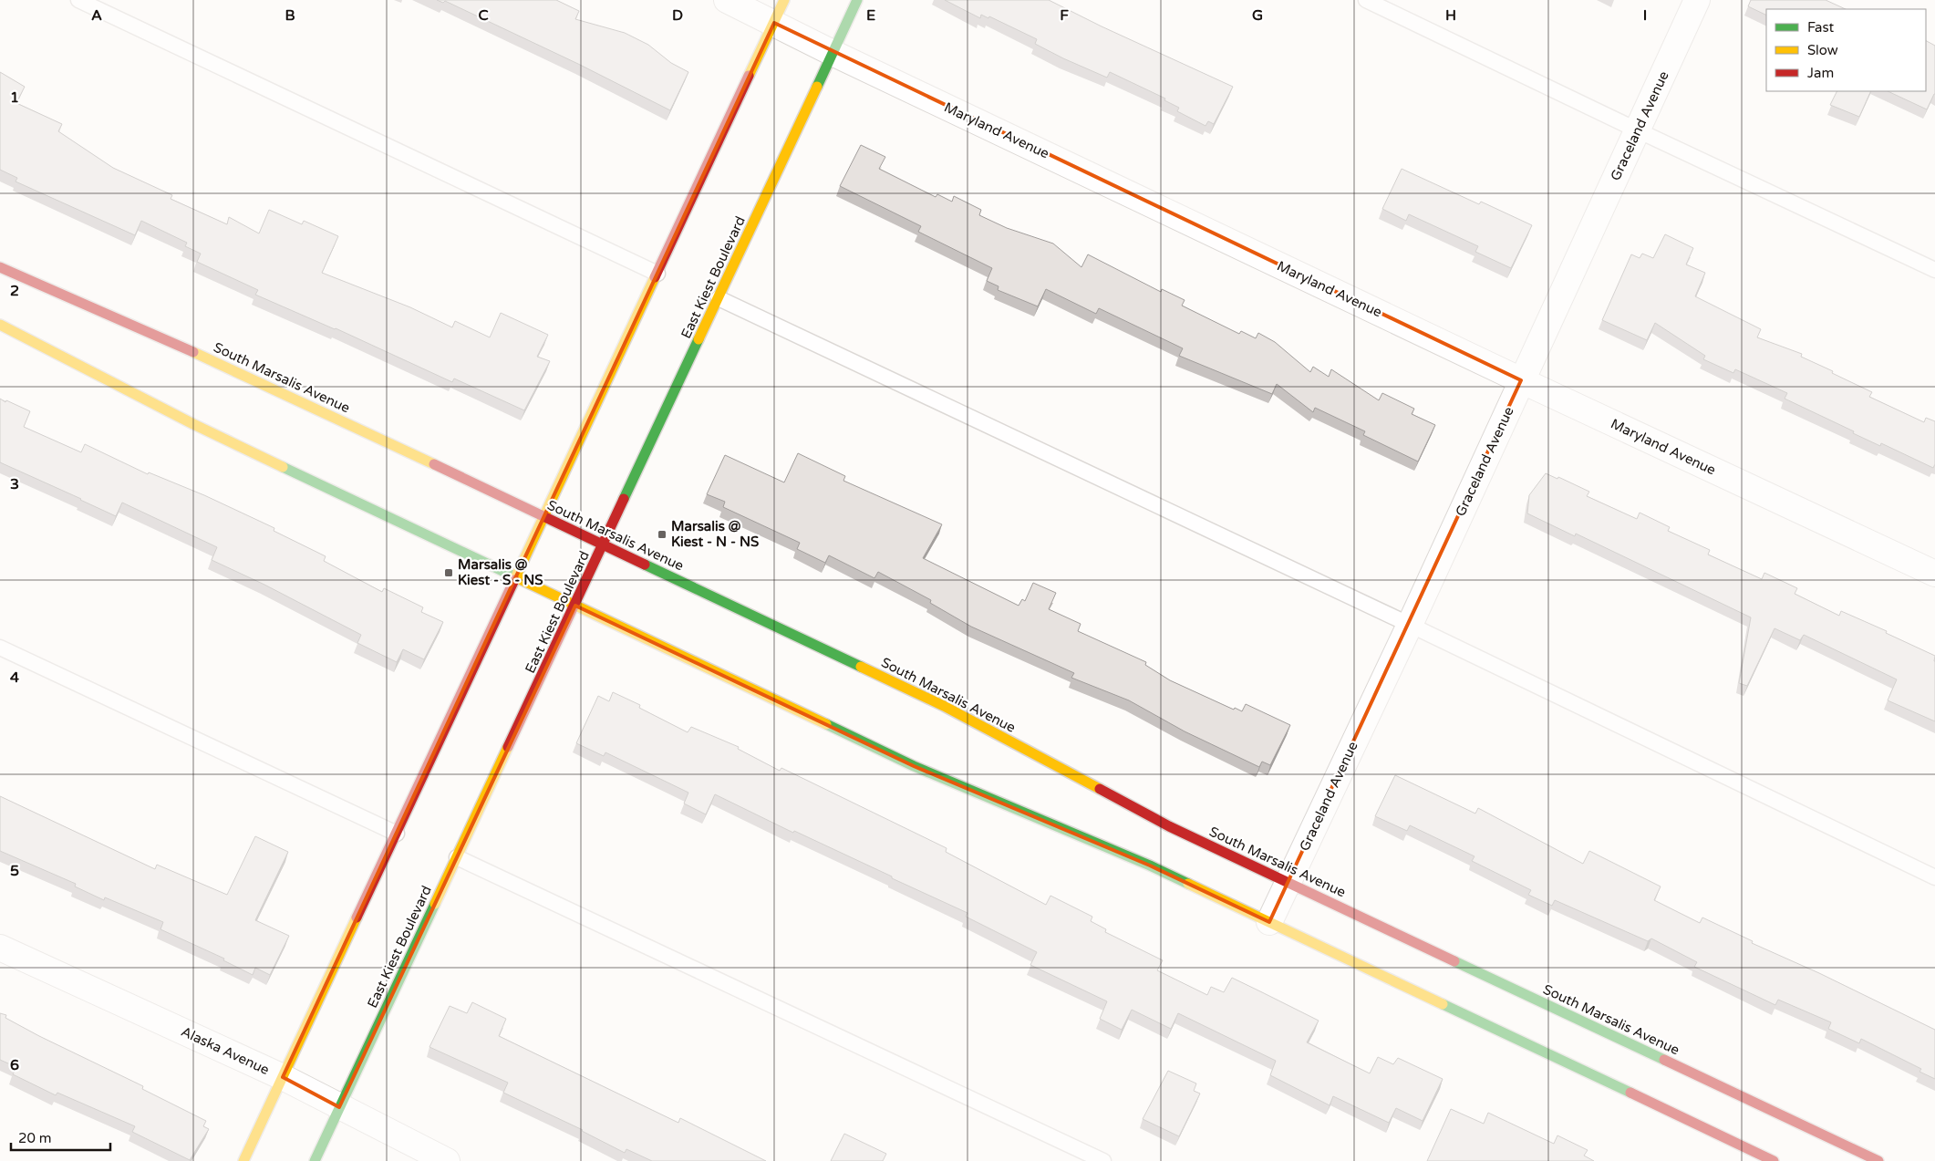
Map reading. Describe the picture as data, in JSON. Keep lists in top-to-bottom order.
{
  "streets": {
    "main road": ["East Kiest Boulevard", "South Marsalis Avenue"],
    "street": ["Graceland Avenue", "Maryland Avenue", "Alaska Avenue"]
  },
  "crossings": [
    ["Graceland Avenue", "Maryland Avenue"],
    ["Graceland Avenue", "South Marsalis Avenue"],
    ["Maryland Avenue", "East Kiest Boulevard"],
    ["East Kiest Boulevard", "South Marsalis Avenue"],
    ["East Kiest Boulevard", "Alaska Avenue"]
  ],
  "places": {
    "transit": ["Marsalis @ Kiest - N - NS", "Marsalis @ Kiest - S - NS"]
  },
  "legend": ["Fast", "Slow", "Jam"],
  "scale_bar": "20 m",
  "grid": {
    "columns": [
      "A",
      "B",
      "C",
      "D",
      "E",
      "F",
      "G",
      "H",
      "I"
    ],
    "rows": [
      "1",
      "2",
      "3",
      "4",
      "5",
      "6"
    ]
  }
}
